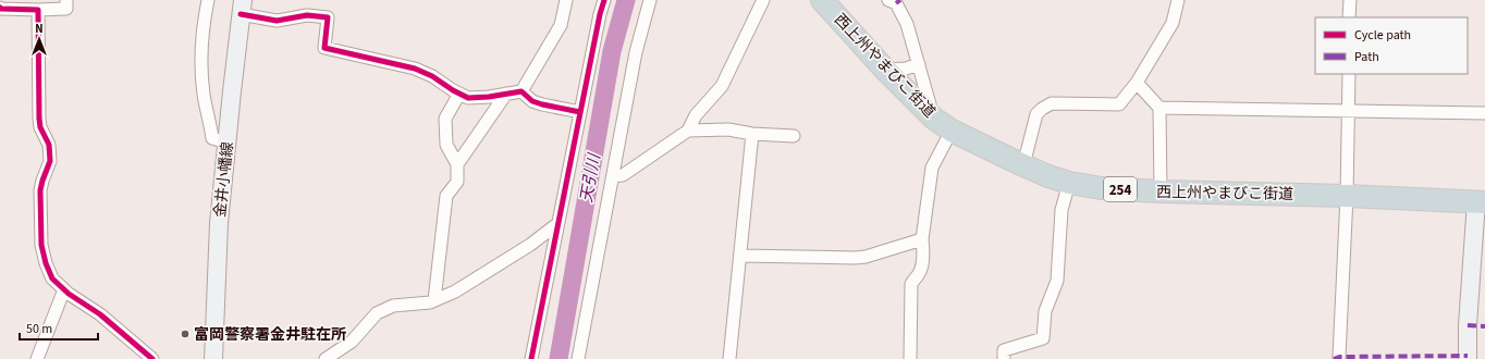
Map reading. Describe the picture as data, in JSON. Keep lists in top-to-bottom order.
{
  "streets": {
    "highway": ["西上州やまびこ街道", "254"],
    "main road": ["金井小幡線"]
  },
  "water": ["天引川"],
  "places": ["富岡警察署金井駐在所"],
  "legend": ["Cycle path", "Path"],
  "scale_bar": "50 m",
  "north": "top"
}
